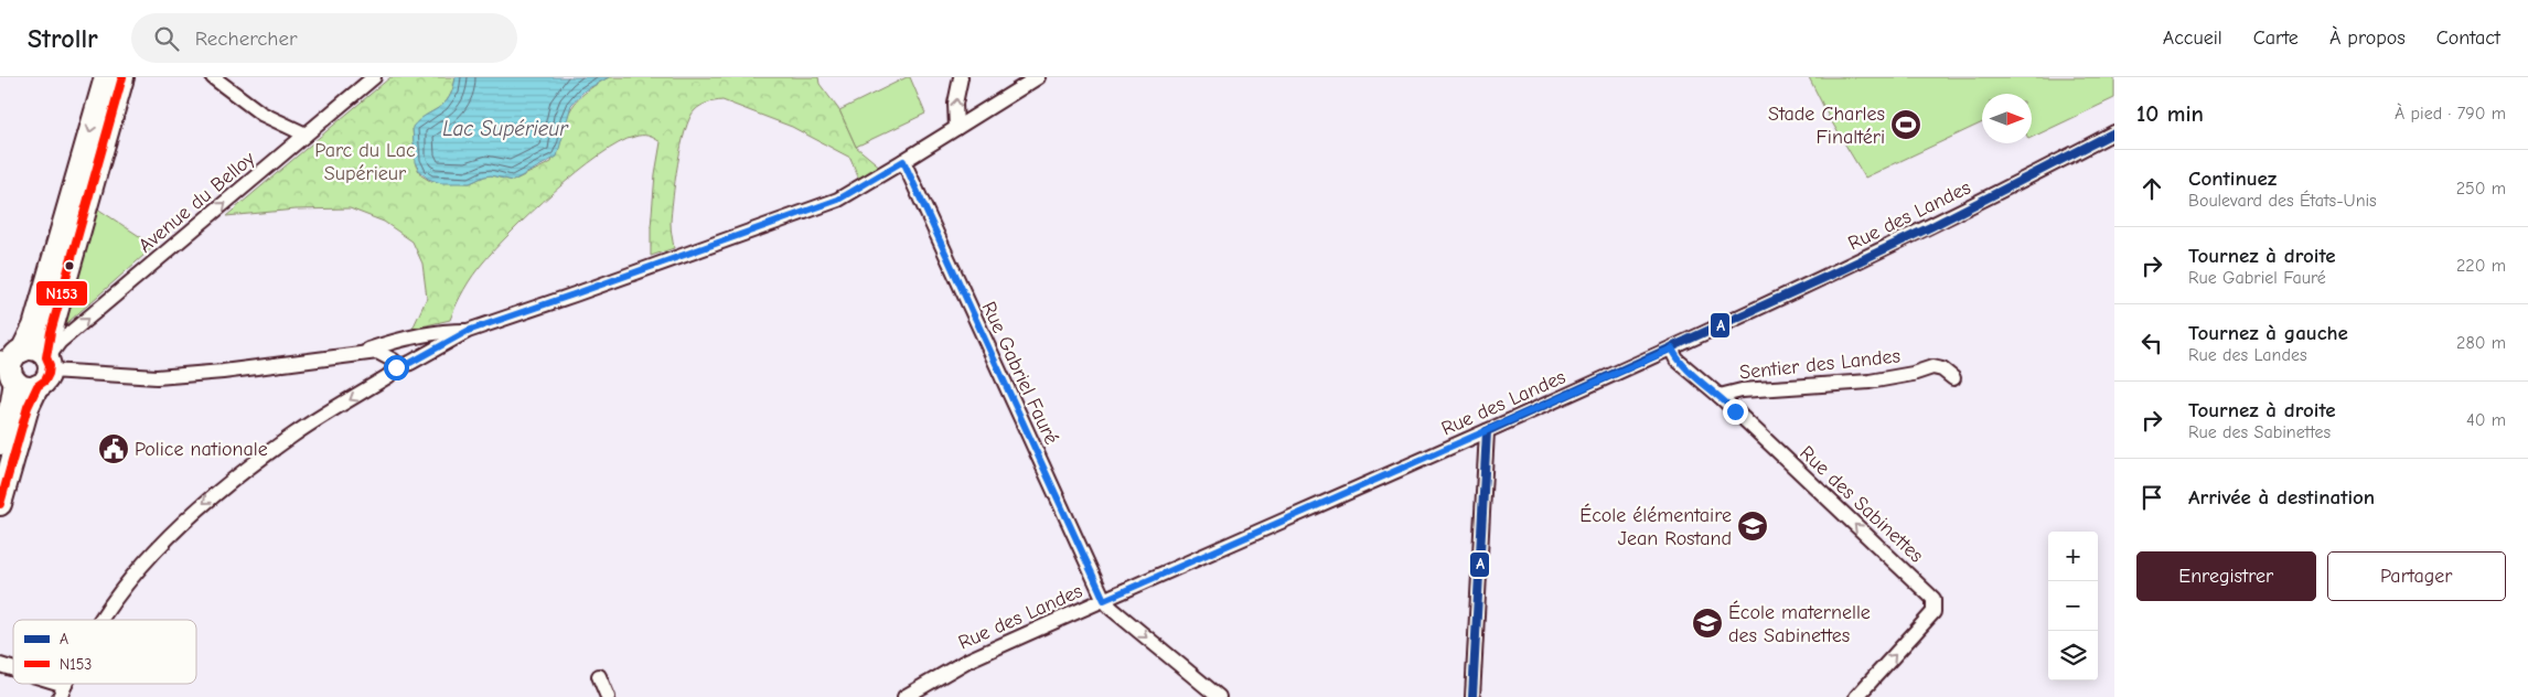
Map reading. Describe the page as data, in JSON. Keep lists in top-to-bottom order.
{
  "streets": {
    "street": [
      "Avenue du Belloy",
      "Rue des Landes",
      "Sentier des Landes",
      "Rue Gabriel Fauré",
      "Rue des Sabinettes"
    ]
  },
  "crossings": [
    ["Rue des Landes", "Rue Gabriel Fauré"],
    ["Rue des Landes", "Rue des Sabinettes"],
    ["Sentier des Landes", "Rue des Sabinettes"]
  ],
  "one_way": ["Avenue du Belloy"],
  "water": ["Lac Supérieur"],
  "parks": ["Parc du Lac Supérieur"],
  "places": {
    "sports": ["Stade Charles Finaltéri"],
    "public building": ["Police nationale"],
    "school or university": ["École élémentaire Jean Rostand", "École maternelle des Sabinettes"]
  },
  "lines": ["transit line N153", "transit line A"],
  "legend": ["A", "N153"],
  "north": "right",
  "page": {
    "header": "Strollr",
    "search": "Rechercher",
    "nav": [
      "Accueil",
      "Carte",
      "À propos",
      "Contact"
    ],
    "heading": ["10 min", "À pied · 790 m"],
    "list": [
      ["Continuez", "Boulevard des États-Unis", "250 m"],
      ["Tournez à droite", "Rue Gabriel Fauré", "220 m"],
      ["Tournez à gauche", "Rue des Landes", "280 m"],
      ["Tournez à droite", "Rue des Sabinettes", "40 m"],
      "Arrivée à destination"
    ],
    "map_buttons": ["+", "−"],
    "buttons": ["Enregistrer", "Partager"]
  }
}
